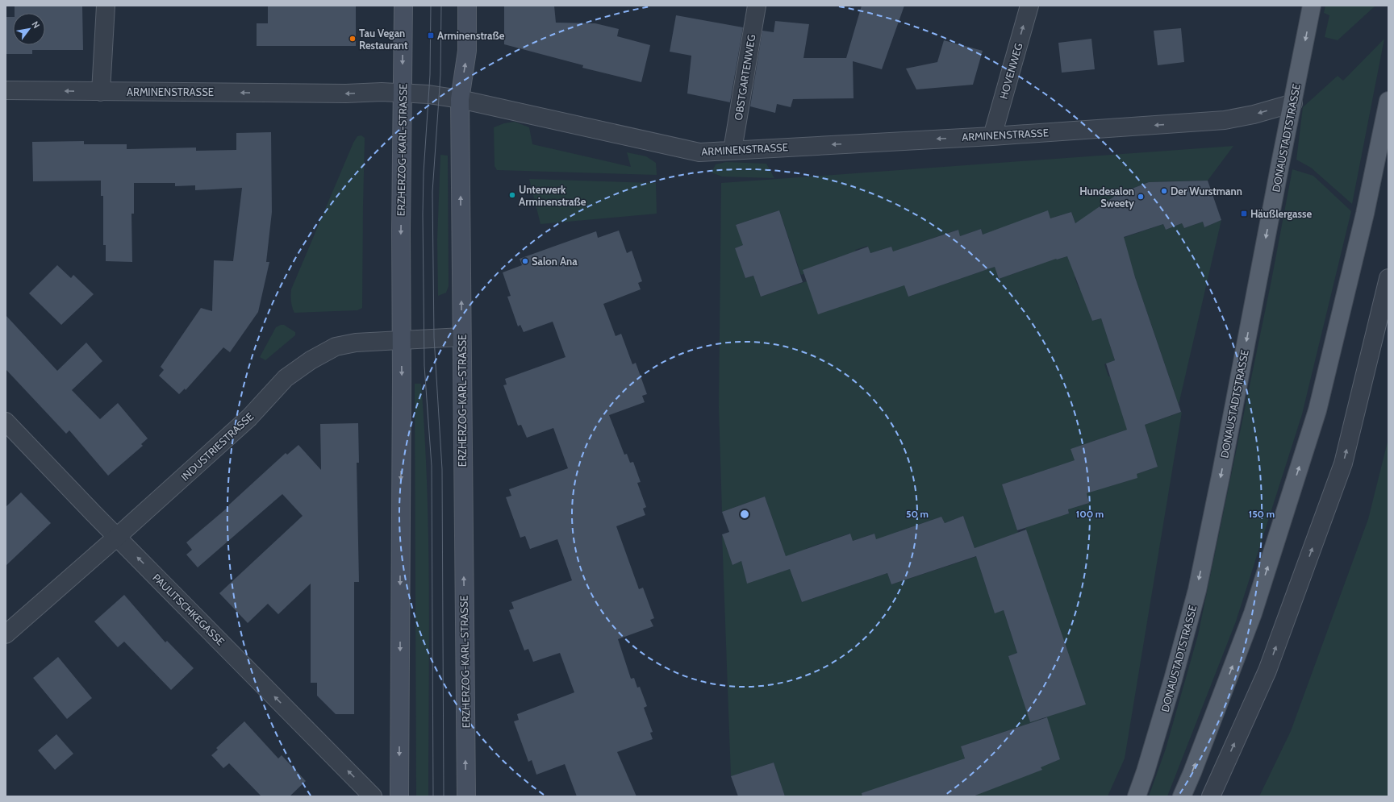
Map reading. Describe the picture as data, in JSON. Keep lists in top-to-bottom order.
{
  "streets": {
    "main road": ["DONAUSTADTSTRASSE", "ERZHERZOG-KARL-STRASSE"],
    "street": [
      "HOVENWEG",
      "OBSTGARTENWEG",
      "ARMINENSTRASSE",
      "INDUSTRIESTRASSE",
      "PAULITSCHKEGASSE"
    ]
  },
  "crossings": [
    ["HOVENWEG", "ARMINENSTRASSE"],
    ["OBSTGARTENWEG", "ARMINENSTRASSE"],
    ["ARMINENSTRASSE", "DONAUSTADTSTRASSE"],
    ["ARMINENSTRASSE", "ERZHERZOG-KARL-STRASSE"],
    ["ERZHERZOG-KARL-STRASSE", "INDUSTRIESTRASSE"],
    ["INDUSTRIESTRASSE", "PAULITSCHKEGASSE"]
  ],
  "one_way": ["HOVENWEG", "ARMINENSTRASSE", "PAULITSCHKEGASSE"],
  "places": {
    "transit": ["Arminenstraße", "Häußlergasse"],
    "other": [
      "Tau Vegan Restaurant",
      "Der Wurstmann",
      "Unterwerk Arminenstraße",
      "Hundesalon Sweety",
      "Salon Ana"
    ]
  },
  "north": "top right",
  "rings": ["50 m", "100 m", "150 m"]
}
